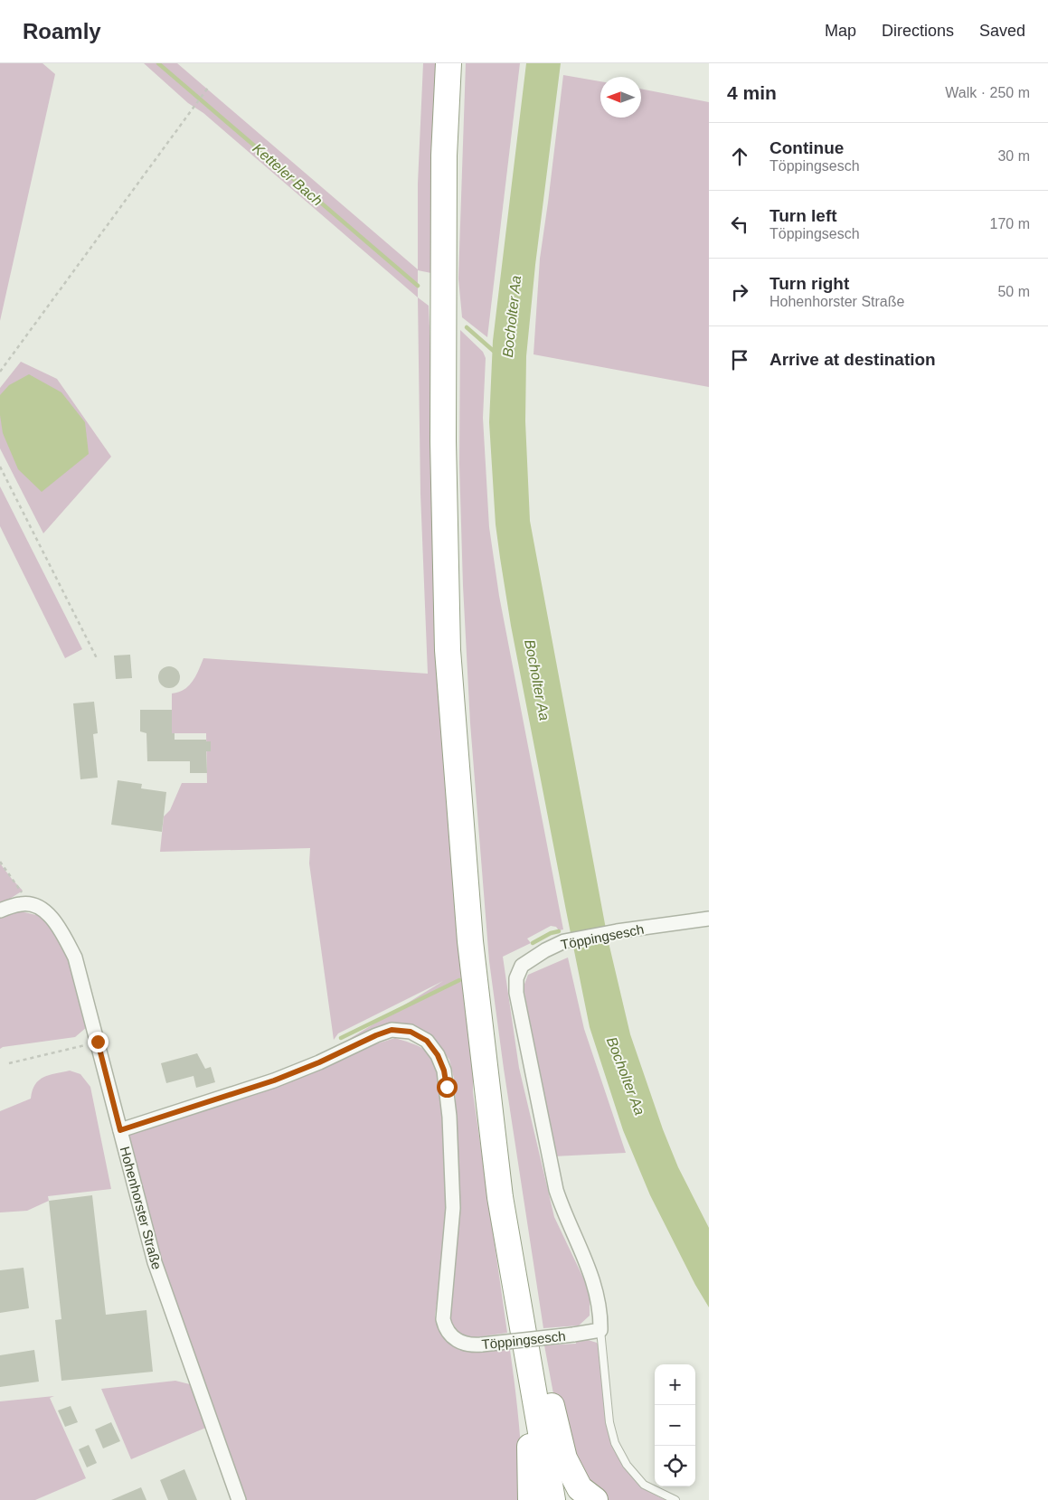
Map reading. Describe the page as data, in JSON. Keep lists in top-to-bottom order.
{
  "streets": {
    "street": ["Töppingsesch", "Hohenhorster Straße"]
  },
  "crossings": [
    ["Töppingsesch", "Hohenhorster Straße"]
  ],
  "water": ["Ketteler Bach", "Bocholter Aa"],
  "north": "left",
  "page": {
    "header": "Roamly",
    "nav": ["Map", "Directions", "Saved"],
    "heading": ["4 min", "Walk · 250 m"],
    "list": [
      ["Continue", "Töppingsesch", "30 m"],
      ["Turn left", "Töppingsesch", "170 m"],
      ["Turn right", "Hohenhorster Straße", "50 m"],
      "Arrive at destination"
    ],
    "map_buttons": ["+", "−"]
  }
}
